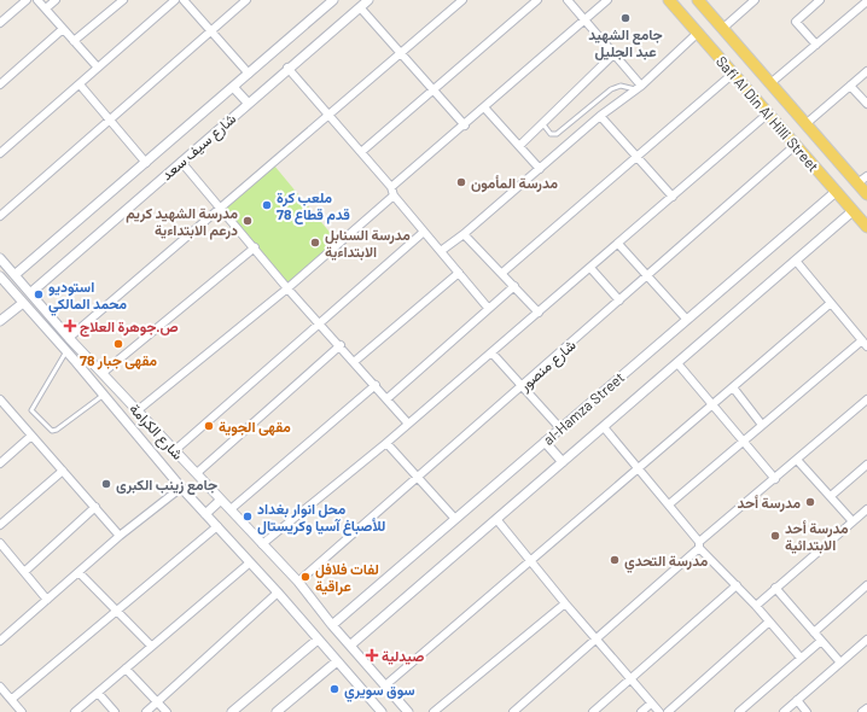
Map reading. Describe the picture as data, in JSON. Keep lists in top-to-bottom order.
{
  "streets": {
    "main road": ["Safi Al Din Al Hilli Street"],
    "street": [
      "شارع سيف سعد",
      "شارع منصور",
      "al-Hamza Street",
      "شارع الكرامة"
    ]
  },
  "crossings": [
    ["Safi Al Din Al Hilli Street", "شارع منصور"],
    ["Safi Al Din Al Hilli Street", "al-Hamza Street"],
    ["شارع سيف سعد", "شارع الكرامة"],
    ["شارع منصور", "شارع الكرامة"],
    ["al-Hamza Street", "شارع الكرامة"]
  ],
  "places": {
    "other": [
      "جامع الشهيد عبد الجليل",
      "مدرسة المأمون",
      "ملعب كرة قدم قطاع 78",
      "مدرسة الشهيد كريم درعم الابتداءية",
      "مدرسة السنابل الابتداءية",
      "استوديو محمد المالكي",
      "مقهى جبار 78",
      "مقهى الجوية",
      "جامع زينب الكبرى",
      "مدرسة أحد",
      "محل انوار بغداد للأصباغ آسيا وكريستال",
      "مدرسة أحد الابتدائية",
      "مدرسة التحدي",
      "لفات فلافل عراقية",
      "سوق سويري"
    ],
    "health": ["ص.جوهرة العلاج", "صيدلية"]
  }
}
